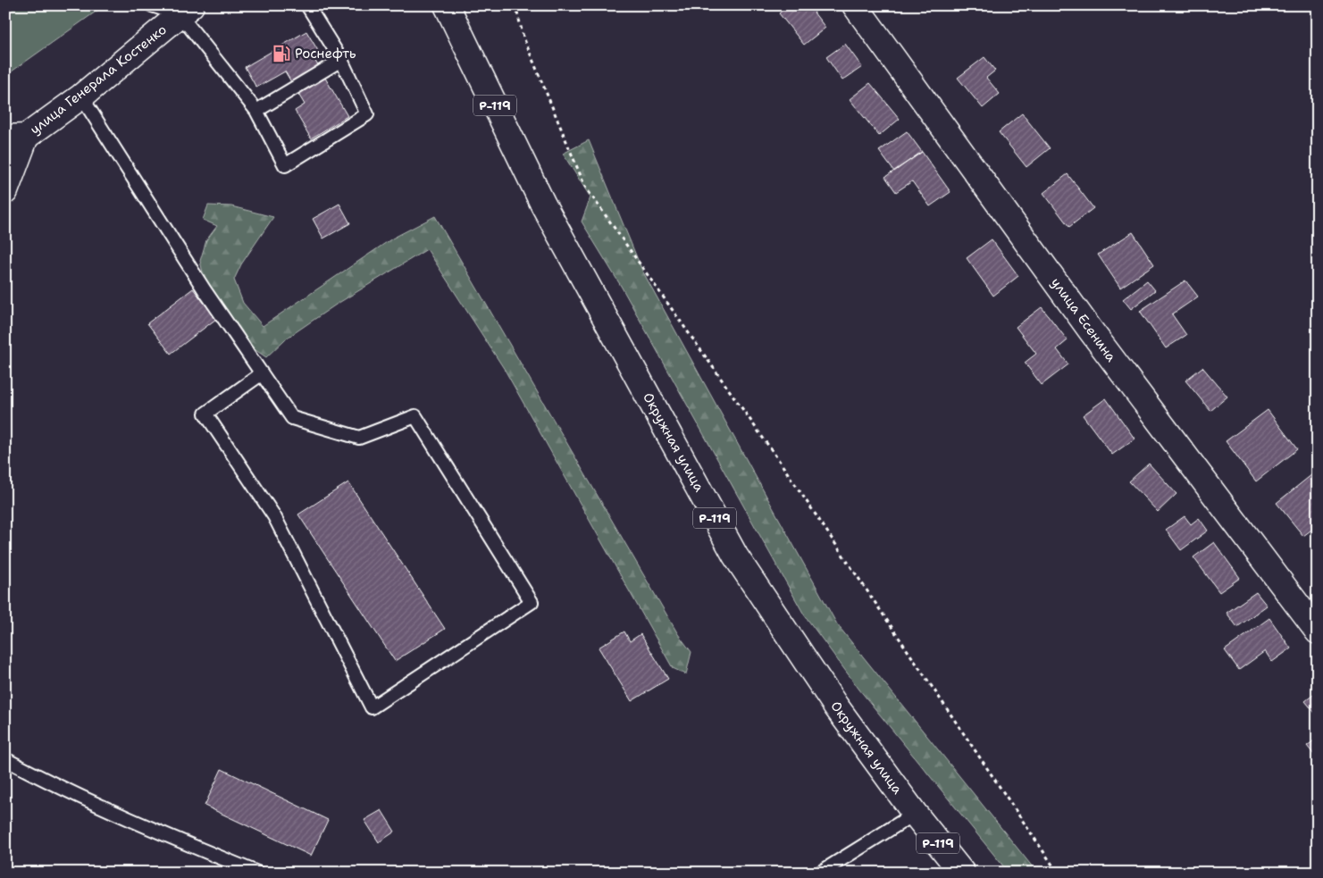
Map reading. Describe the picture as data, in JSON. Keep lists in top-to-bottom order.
{
  "streets": {
    "main road": [
      "улица Генерала Костенко",
      "Р-119",
      "улица Есенина",
      "Окружная улица"
    ]
  },
  "places": {
    "fuel station": ["Роснефть"]
  }
}
